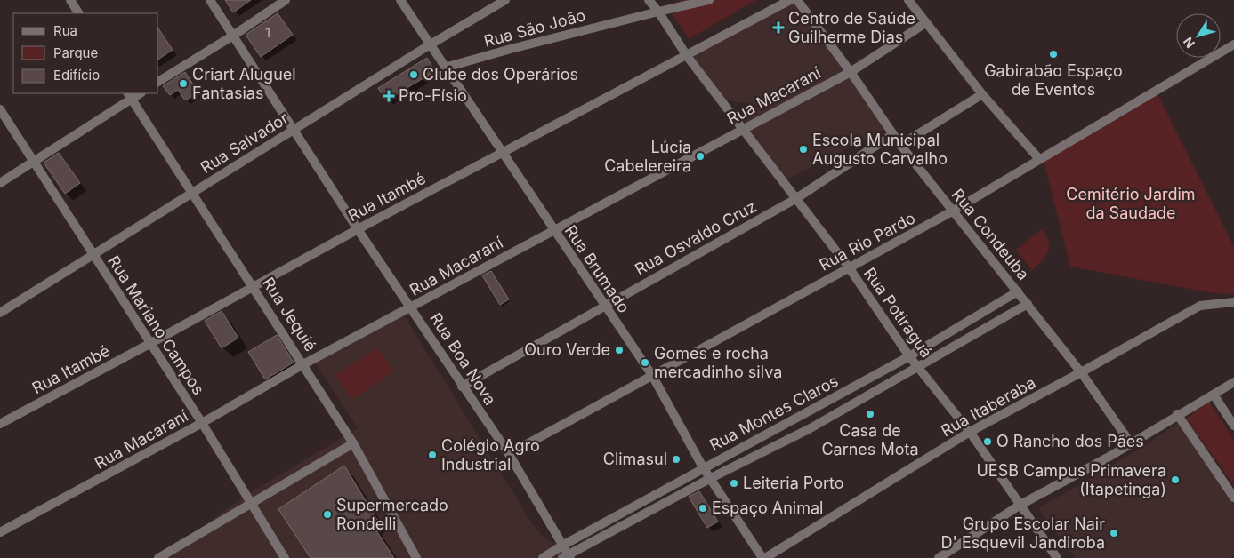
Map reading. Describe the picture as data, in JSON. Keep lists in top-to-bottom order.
{
  "streets": {
    "street": [
      "Rua São João",
      "Rua Macaraní",
      "Rua Salvador",
      "Rua Itambé",
      "Rua Condeuba",
      "Rua Osvaldo Cruz",
      "Rua Rio Pardo",
      "Rua Brumado",
      "Rua Potiraguá",
      "Rua Jequié",
      "Rua Mariano Campos",
      "Rua Boa Nova",
      "Rua Itaberaba",
      "Rua Montes Claros"
    ]
  },
  "crossings": [
    ["Rua São João", "Rua Brumado"],
    ["Rua São João", "Rua Potiraguá"],
    ["Rua Macaraní", "Rua Condeuba"],
    ["Rua Macaraní", "Rua Brumado"],
    ["Rua Macaraní", "Rua Potiraguá"],
    ["Rua Macaraní", "Rua Jequié"],
    ["Rua Macaraní", "Rua Mariano Campos"],
    ["Rua Macaraní", "Rua Boa Nova"],
    ["Rua Salvador", "Rua Brumado"],
    ["Rua Salvador", "Rua Jequié"],
    ["Rua Salvador", "Rua Mariano Campos"],
    ["Rua Salvador", "Rua Boa Nova"],
    ["Rua Itambé", "Rua Brumado"],
    ["Rua Itambé", "Rua Potiraguá"],
    ["Rua Itambé", "Rua Jequié"],
    ["Rua Itambé", "Rua Mariano Campos"],
    ["Rua Itambé", "Rua Boa Nova"],
    ["Rua Condeuba", "Rua Osvaldo Cruz"],
    ["Rua Condeuba", "Rua Rio Pardo"],
    ["Rua Condeuba", "Rua Itaberaba"],
    ["Rua Condeuba", "Rua Montes Claros"],
    ["Rua Osvaldo Cruz", "Rua Brumado"],
    ["Rua Osvaldo Cruz", "Rua Potiraguá"],
    ["Rua Osvaldo Cruz", "Rua Boa Nova"],
    ["Rua Rio Pardo", "Rua Brumado"],
    ["Rua Rio Pardo", "Rua Potiraguá"],
    ["Rua Rio Pardo", "Rua Boa Nova"],
    ["Rua Brumado", "Rua Itaberaba"],
    ["Rua Brumado", "Rua Montes Claros"],
    ["Rua Potiraguá", "Rua Itaberaba"],
    ["Rua Potiraguá", "Rua Montes Claros"],
    ["Rua Boa Nova", "Rua Montes Claros"]
  ],
  "parks": ["Cemitério Jardim da Saudade"],
  "places": {
    "health": ["Centro de Saúde Guilherme Dias", "Pro-Físio"],
    "other": [
      "Gabirabão Espaço de Eventos",
      "Clube dos Operários",
      "Criart Aluguel Fantasias",
      "Escola Municipal Augusto Carvalho",
      "Lúcia Cabelereira",
      "Ouro Verde",
      "Gomes e rocha mercadinho silva",
      "Casa de Carnes Mota",
      "O Rancho dos Pães",
      "Colégio Agro Industrial",
      "Climasul",
      "UESB Campus Primavera (Itapetinga)",
      "Leiteria Porto",
      "Espaço Animal",
      "Supermercado Rondelli",
      "Grupo Escolar Nair D' Esquevil Jandiroba"
    ]
  },
  "house_numbers": ["1"],
  "legend": ["Rua", "Parque", "Edifício"],
  "north": "bottom left"
}
